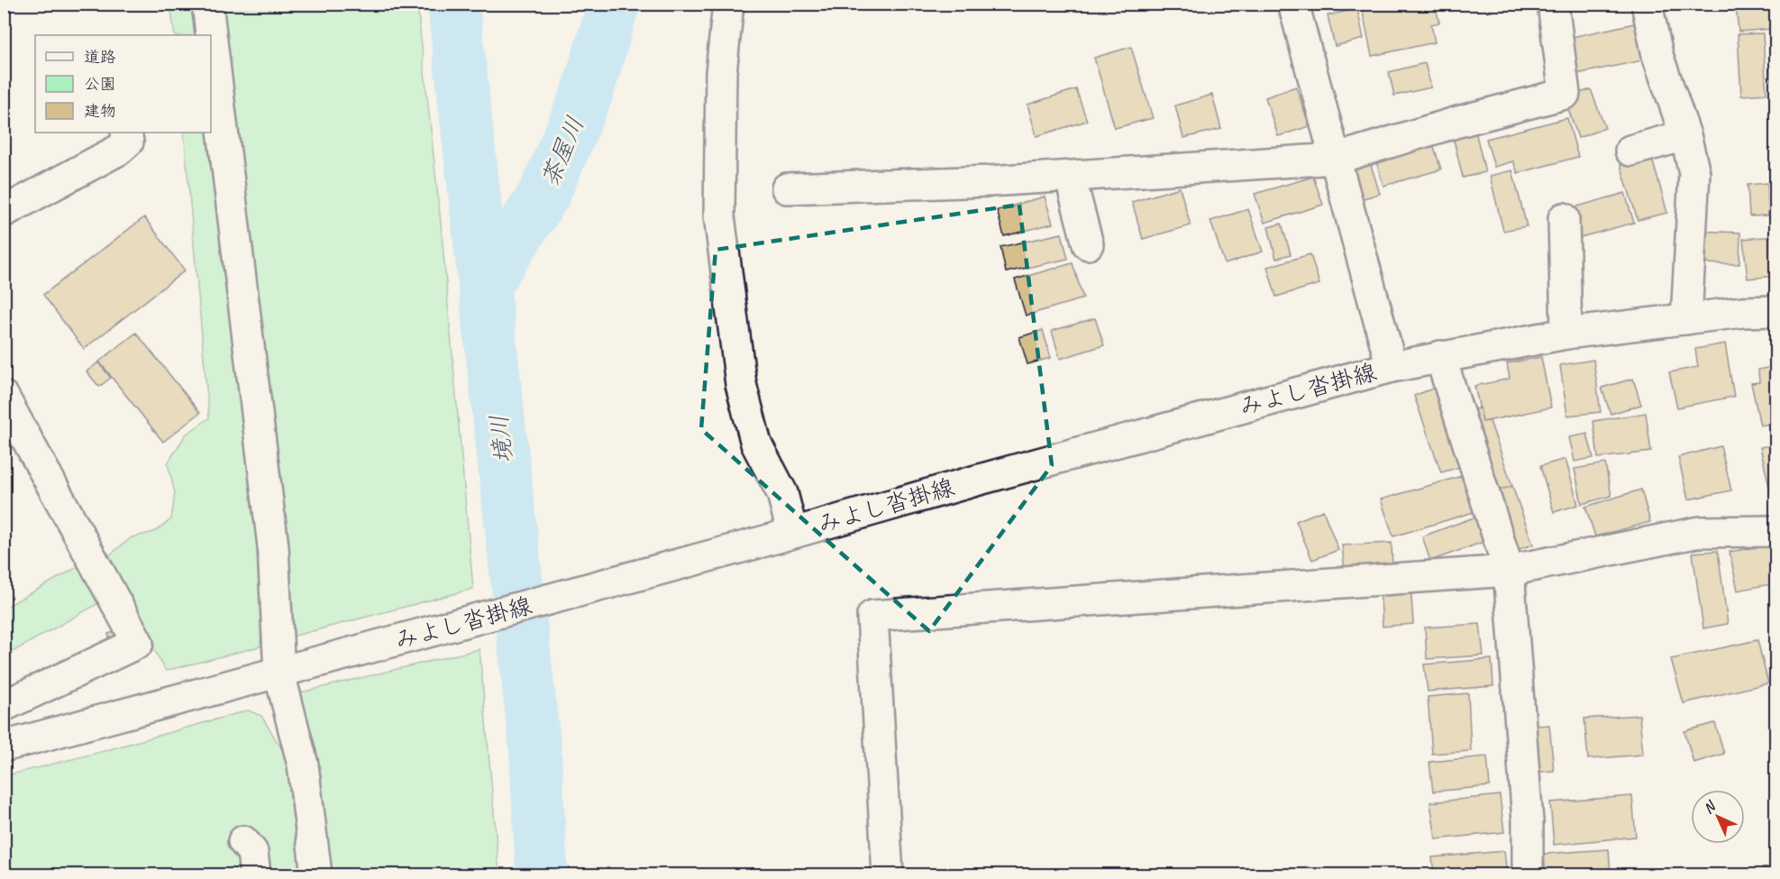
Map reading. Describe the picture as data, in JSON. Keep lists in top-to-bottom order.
{
  "streets": {
    "street": ["みよし沓掛線"]
  },
  "water": ["茶屋川", "境川"],
  "legend": ["道路", "公園", "建物"],
  "north": "top left"
}
